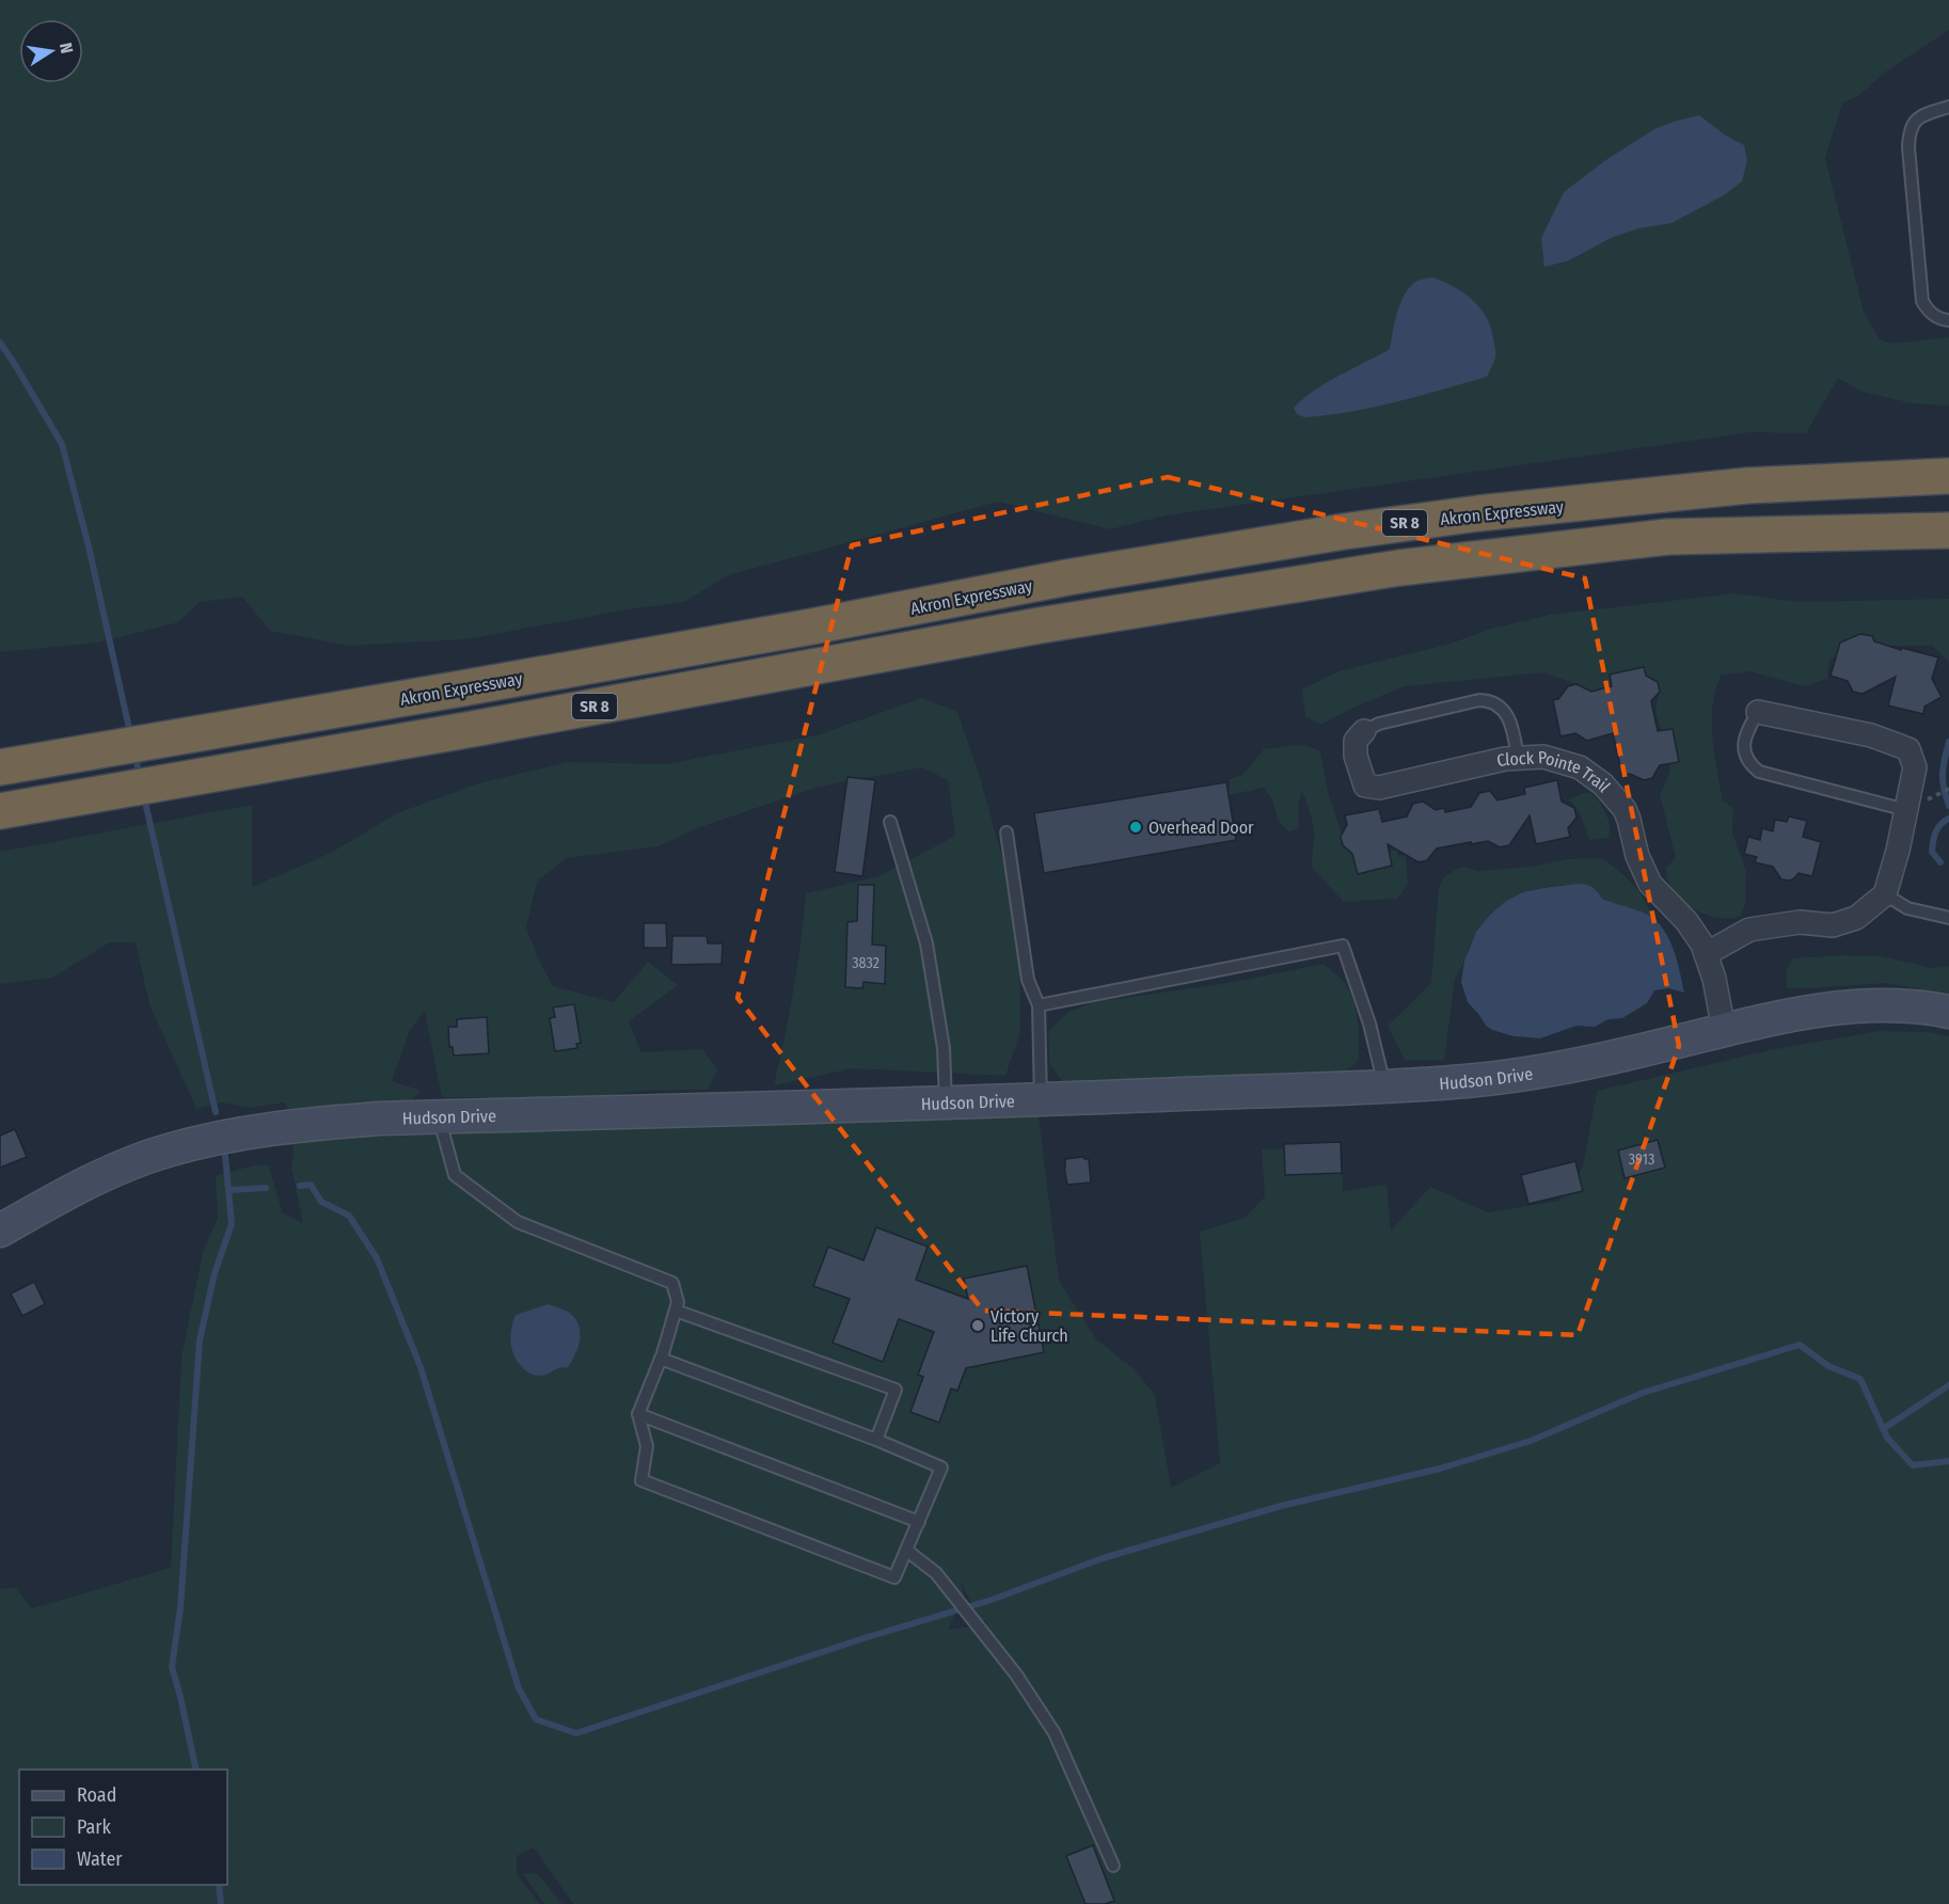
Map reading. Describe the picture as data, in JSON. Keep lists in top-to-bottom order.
{
  "streets": {
    "highway": ["Akron Expressway", "SR 8"],
    "street": ["Clock Pointe Trail", "Hudson Drive"]
  },
  "crossings": [
    ["Clock Pointe Trail", "Hudson Drive"]
  ],
  "places": ["Overhead Door", "Victory Life Church"],
  "house_numbers": ["3832", "3913"],
  "legend": ["Road", "Park", "Water"],
  "north": "right"
}
